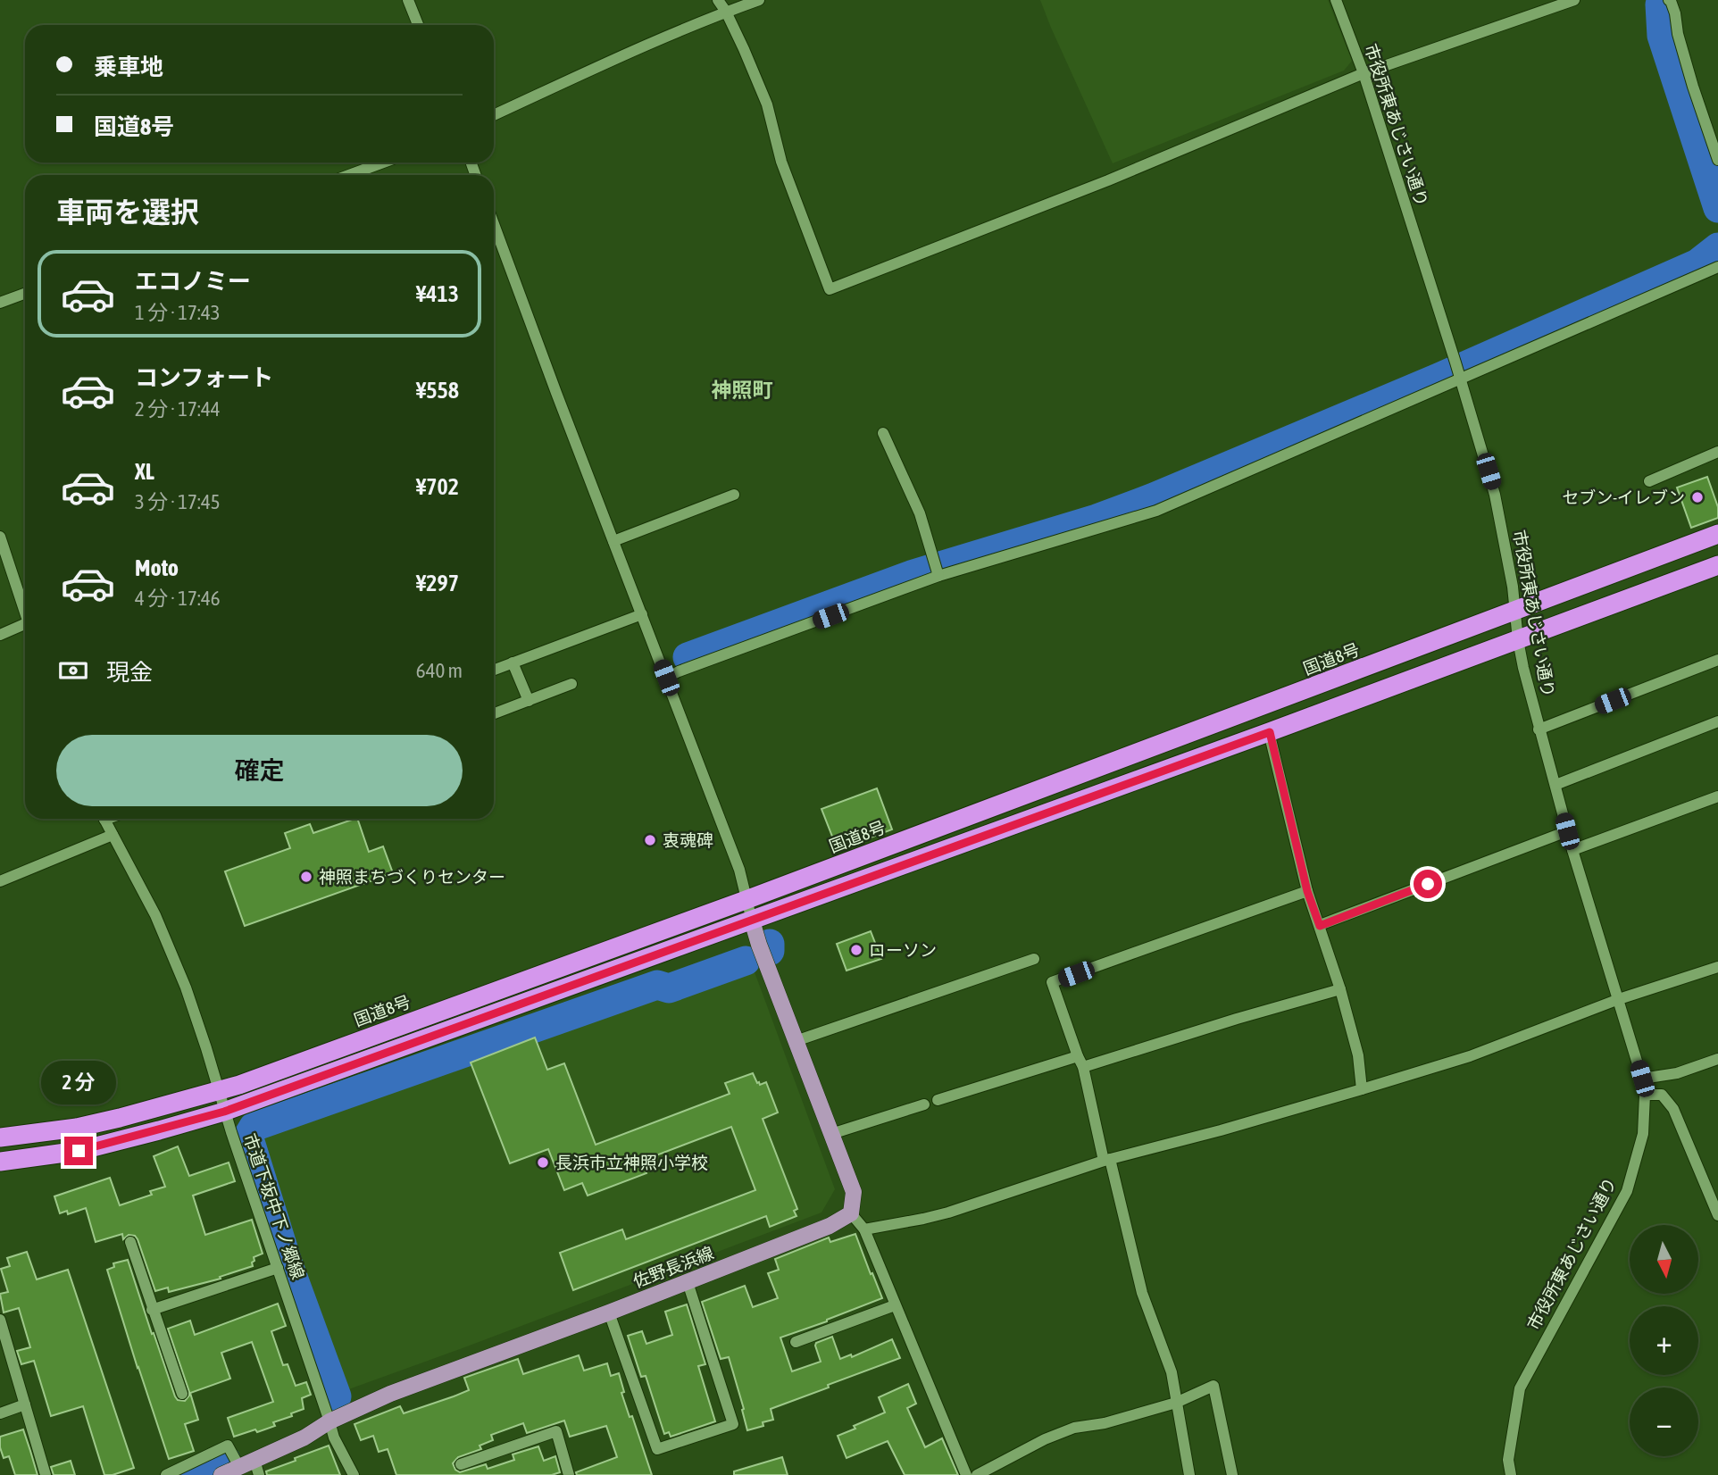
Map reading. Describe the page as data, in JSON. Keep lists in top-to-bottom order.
{
  "streets": {
    "highway": ["国道8号"],
    "main road": ["佐野長浜線"],
    "street": ["市役所東あじさい通り", "市道下坂中下ノ郷線"]
  },
  "crossings": [
    ["市役所東あじさい通り", "国道8号"],
    ["国道8号", "市道下坂中下ノ郷線"],
    ["市道下坂中下ノ郷線", "佐野長浜線"]
  ],
  "districts": ["神照町"],
  "places": [
    "セブン-イレブン",
    "衷魂碑",
    "神照まちづくりセンター",
    "ローソン",
    "長浜市立神照小学校"
  ],
  "north": "bottom",
  "page": {
    "banner": ["乗車地", "国道8号"],
    "heading": "車両を選択",
    "list": [
      {
        "name": "エコノミー",
        "note": "1 分 · 17:43",
        "value": "¥413"
      },
      {
        "name": "コンフォート",
        "note": "2 分 · 17:44",
        "value": "¥558"
      },
      {
        "name": "XL",
        "note": "3 分 · 17:45",
        "value": "¥702"
      },
      {
        "name": "Moto",
        "note": "4 分 · 17:46",
        "value": "¥297"
      }
    ],
    "pay": ["現金", "640 m"],
    "buttons": "確定",
    "bubble": "2 分",
    "map_buttons": ["+", "−"]
  }
}
